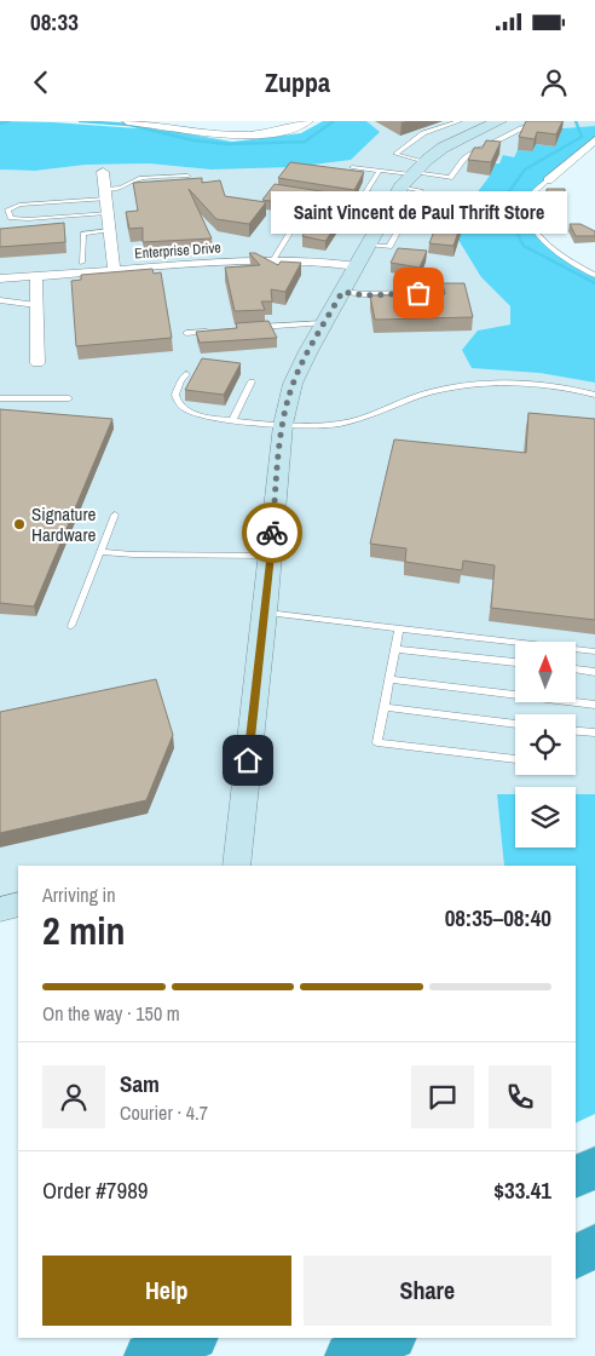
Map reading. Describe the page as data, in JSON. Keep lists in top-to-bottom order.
{
  "streets": {
    "street": ["Enterprise Drive"]
  },
  "places": ["Saint Vincent de Paul Thrift Store", "Signature Hardware"],
  "north": "top",
  "page": {
    "status": "08:33",
    "header": "Zuppa",
    "bubble": "Saint Vincent de Paul Thrift Store",
    "heading": ["2 min", "Arriving in", "08:35–08:40"],
    "panel": [
      "Sam",
      "Courier · 4.7",
      "Order #7989",
      "$33.41"
    ],
    "bar": "On the way · 150 m",
    "buttons": ["Help", "Share"]
  }
}
